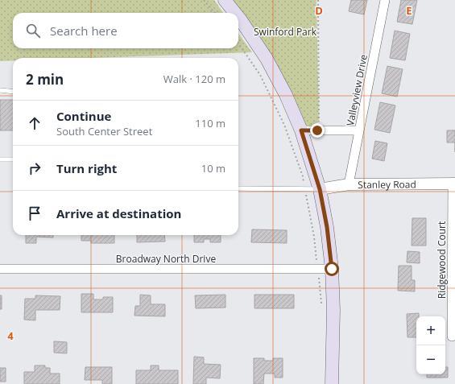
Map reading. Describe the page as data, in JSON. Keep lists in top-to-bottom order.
{
  "streets": {
    "street": [
      "Valleyview Drive",
      "Stanley Road",
      "Broadway North Drive",
      "Ridgewood Court"
    ]
  },
  "crossings": [
    ["Valleyview Drive", "Stanley Road"],
    ["Stanley Road", "Ridgewood Court"]
  ],
  "parks": ["Swinford Park"],
  "page": {
    "search": "Search here",
    "heading": ["2 min", "Walk · 120 m"],
    "list": [
      ["Continue", "South Center Street", "110 m"],
      ["Turn right", "10 m"],
      "Arrive at destination"
    ],
    "map_buttons": ["+", "−"]
  },
  "grid": {
    "columns": ["D", "E"],
    "rows": ["4"]
  }
}
